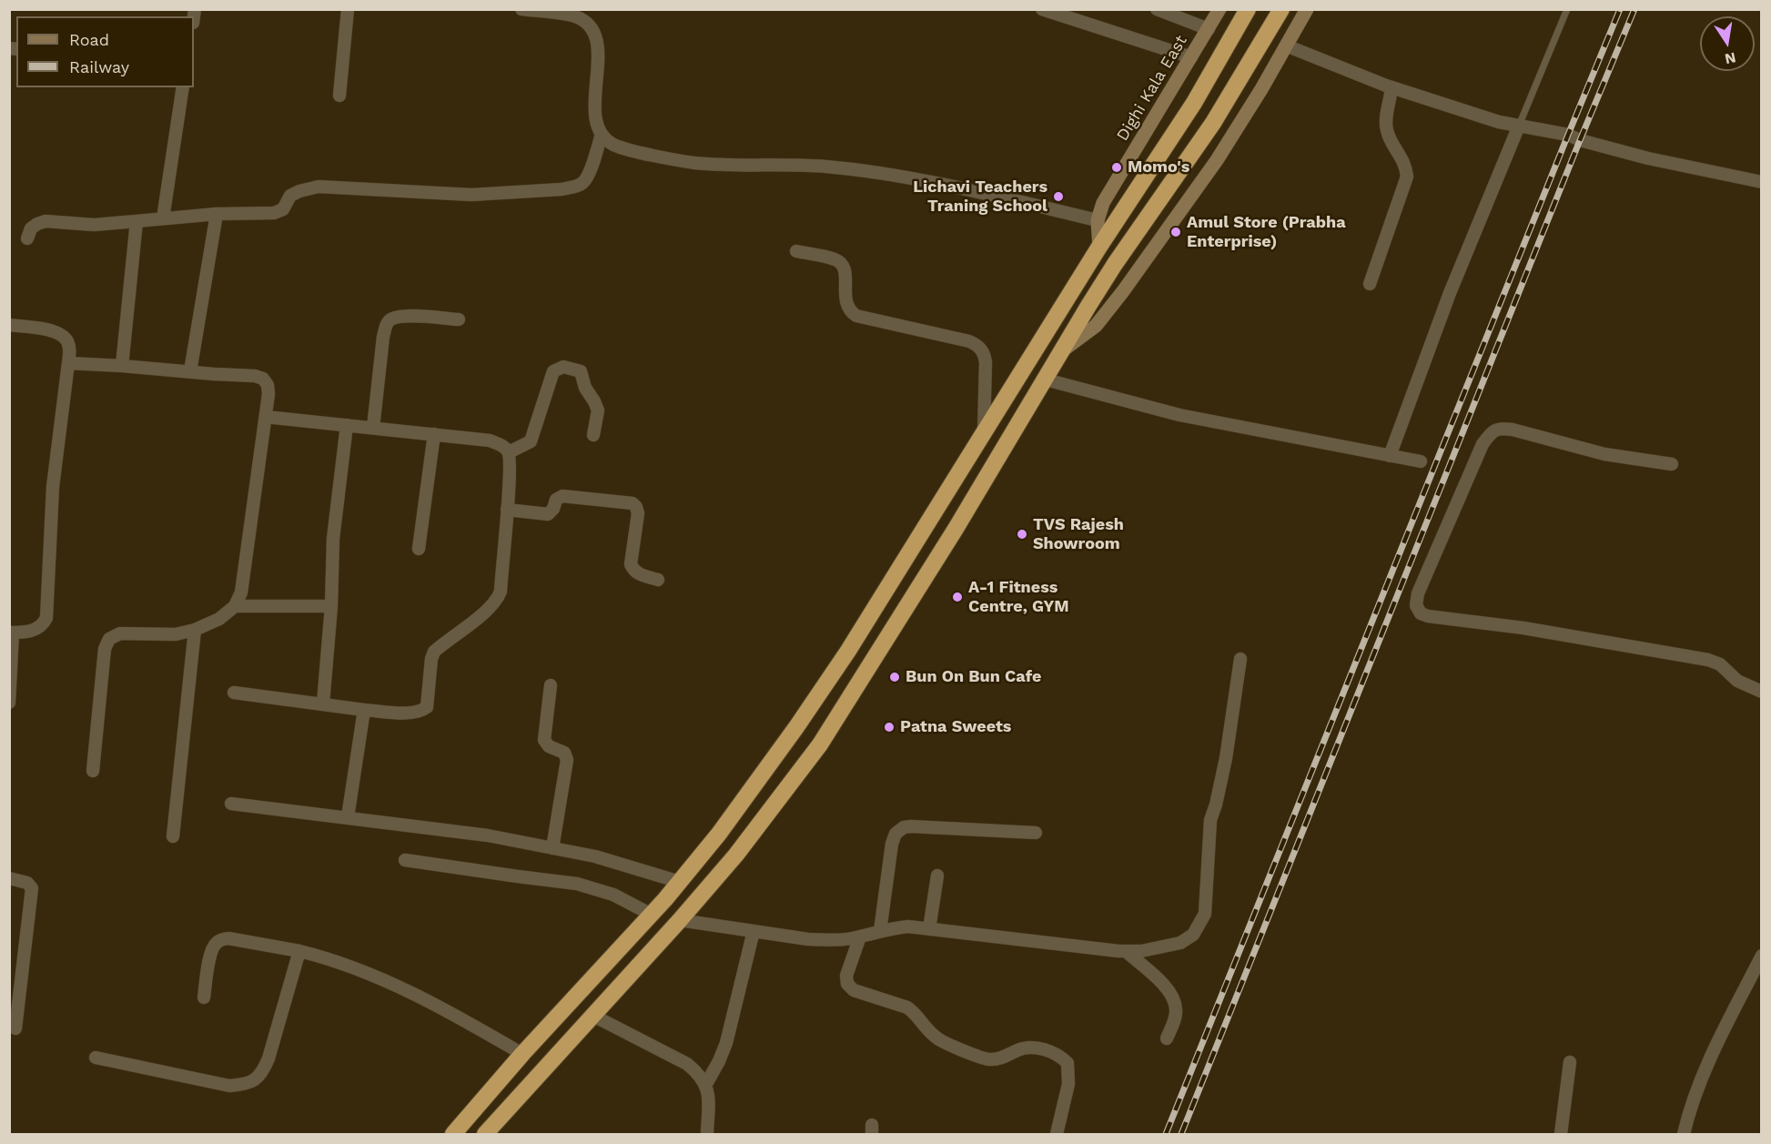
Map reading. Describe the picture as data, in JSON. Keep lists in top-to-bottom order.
{
  "streets": {
    "street": ["Dighi Kala East"]
  },
  "places": [
    "Momo's",
    "Lichavi Teachers Traning School",
    "Amul Store (Prabha Enterprise)",
    "TVS Rajesh Showroom",
    "A-1 Fitness Centre, GYM",
    "Bun On Bun Cafe",
    "Patna Sweets"
  ],
  "legend": ["Road", "Railway"],
  "north": "bottom"
}
